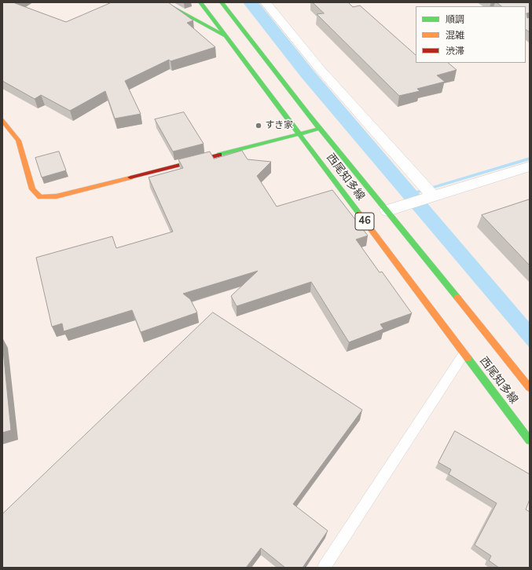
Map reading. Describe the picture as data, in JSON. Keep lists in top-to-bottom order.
{
  "streets": {
    "main road": ["西尾知多線", "46"]
  },
  "places": ["すき家"],
  "legend": ["順調", "混雑", "渋滞"]
}
